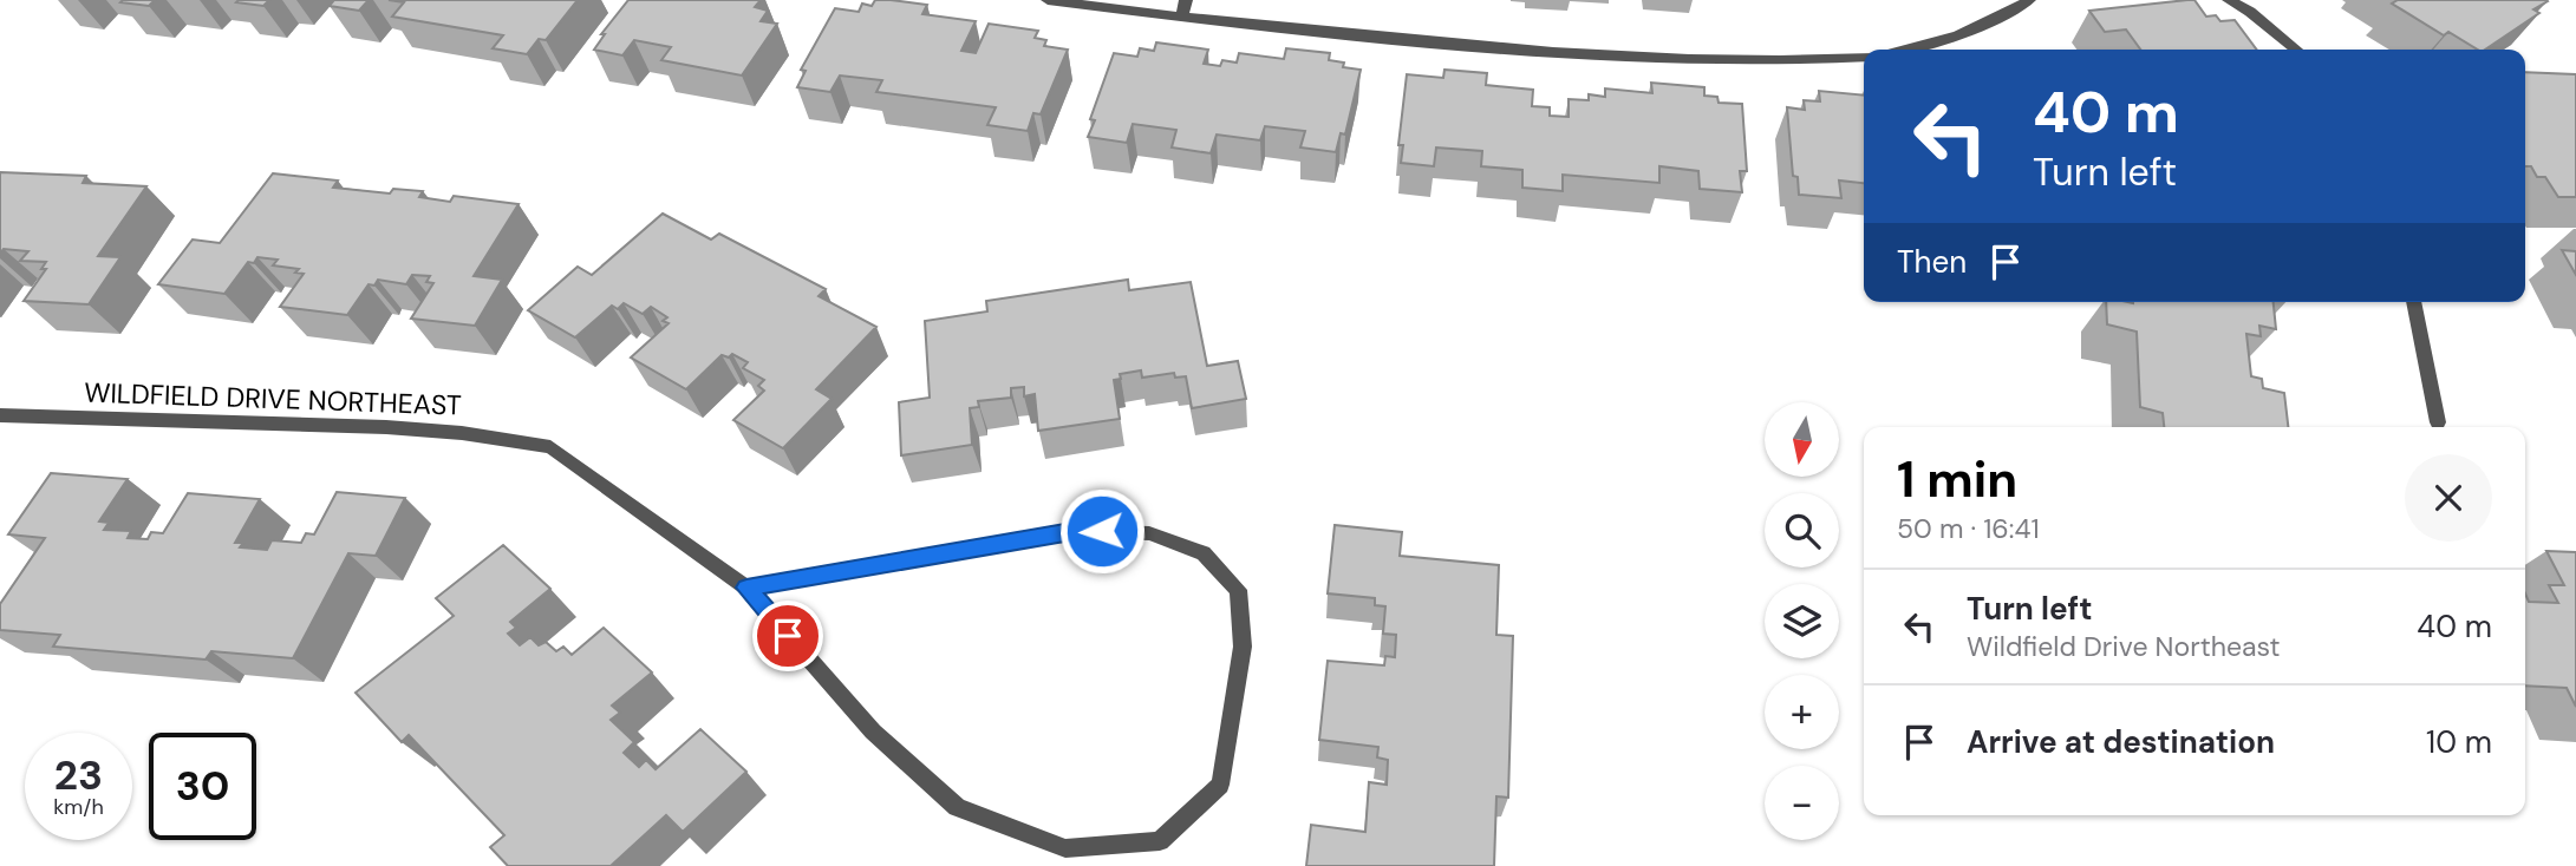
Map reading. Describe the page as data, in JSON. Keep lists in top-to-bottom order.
{
  "streets": {
    "street": ["WILDFIELD DRIVE NORTHEAST"]
  },
  "north": "bottom",
  "page": {
    "turn": ["40 m", "Turn left"],
    "then": "Then",
    "map_buttons": ["+", "−"],
    "heading": ["1 min", "50 m · 16:41"],
    "list": [
      {
        "name": "Turn left",
        "note": "Wildfield Drive Northeast",
        "value": "40 m"
      },
      {
        "name": "Arrive at destination",
        "value": "10 m"
      }
    ],
    "speed": "23 km/h",
    "limit": "30"
  }
}
